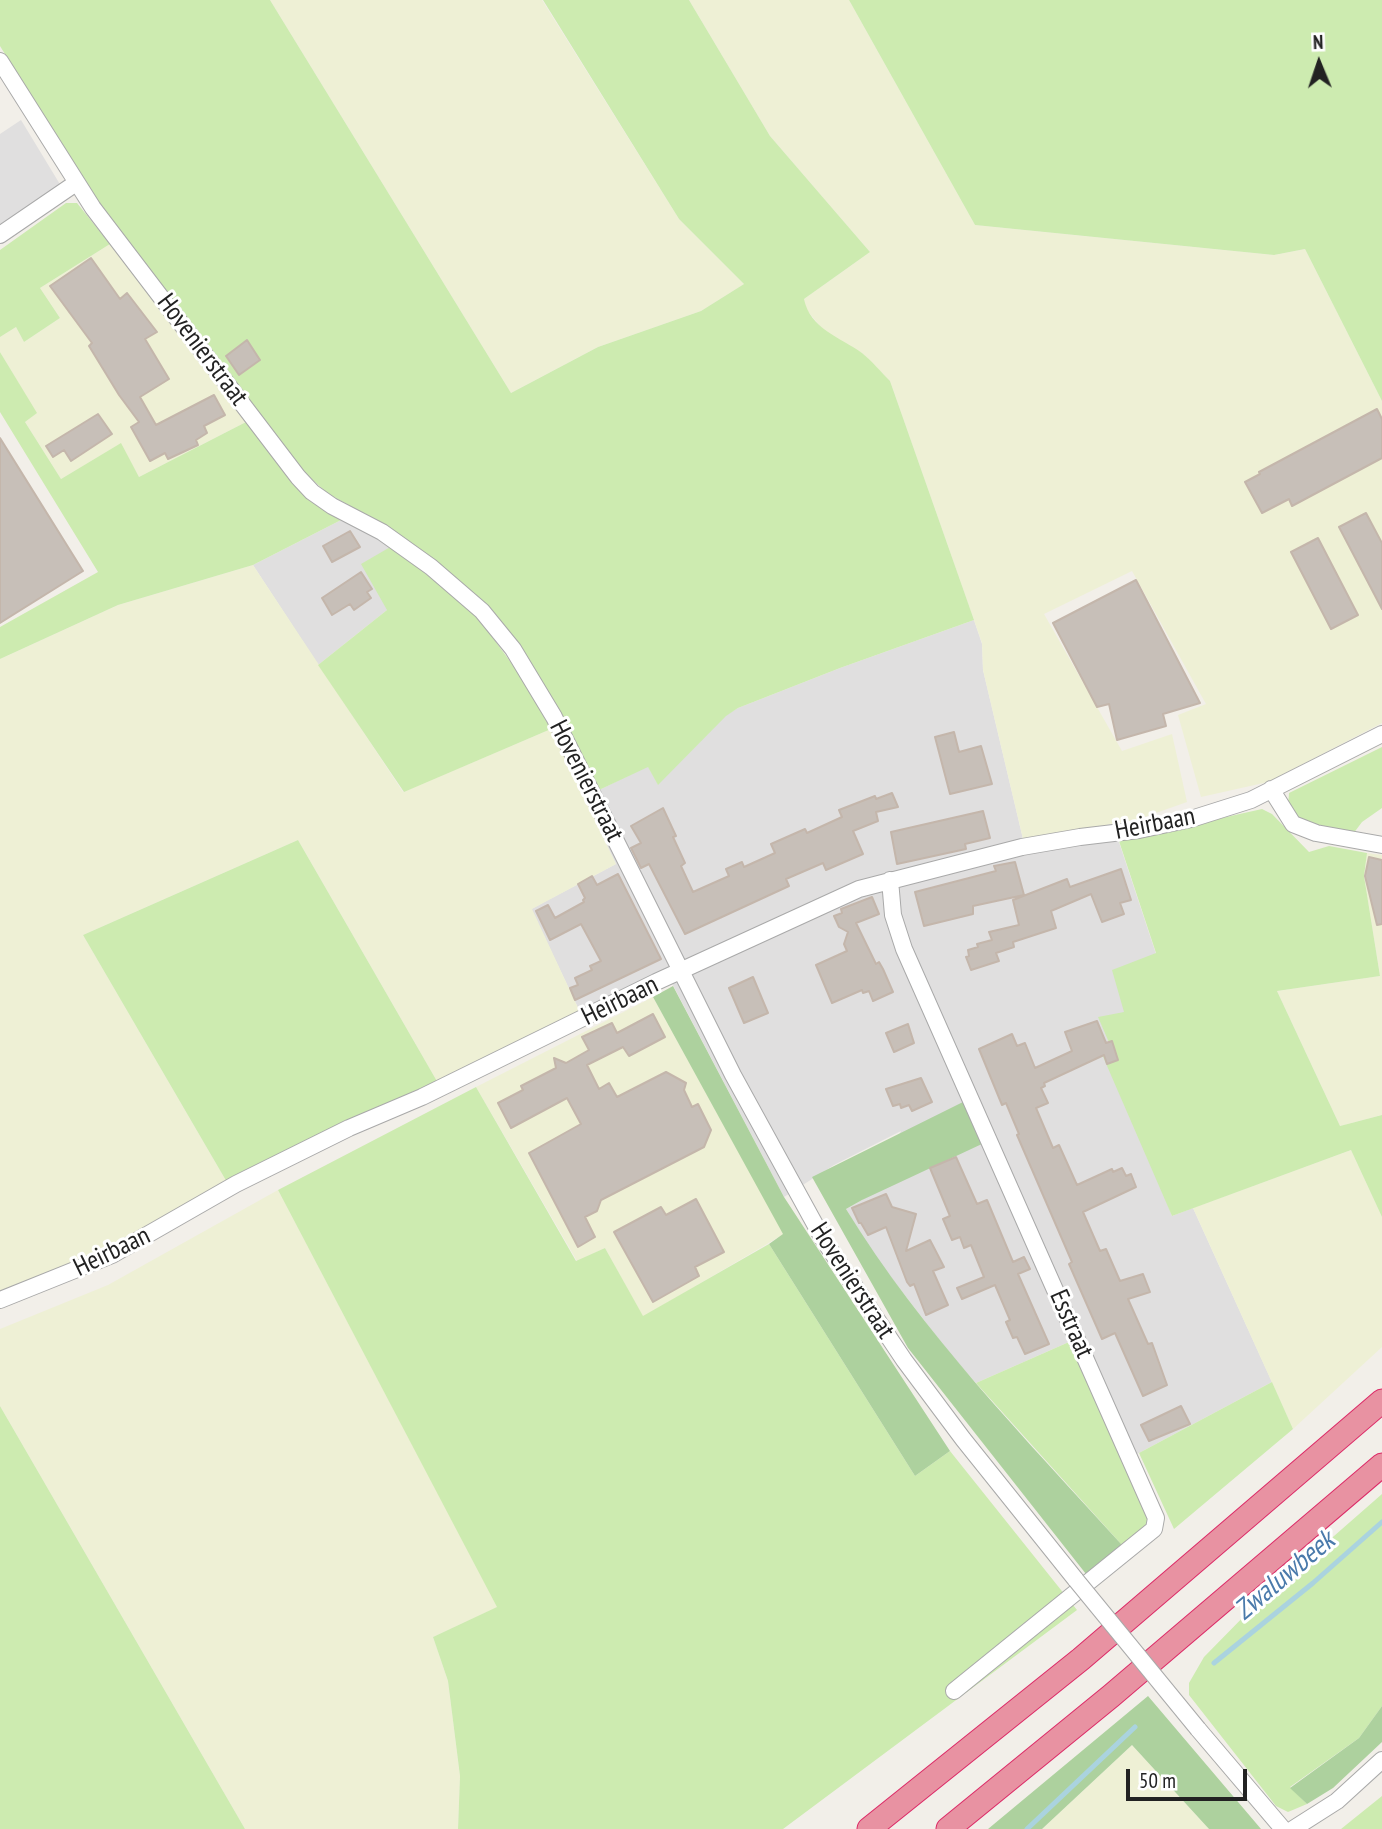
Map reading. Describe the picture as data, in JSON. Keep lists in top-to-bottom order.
{
  "streets": {
    "street": ["Hovenierstraat", "Heirbaan", "Esstraat"]
  },
  "crossings": [
    ["Hovenierstraat", "Heirbaan"],
    ["Heirbaan", "Esstraat"]
  ],
  "water": ["Zwaluwbeek"],
  "scale_bar": "50 m",
  "north": "top"
}
